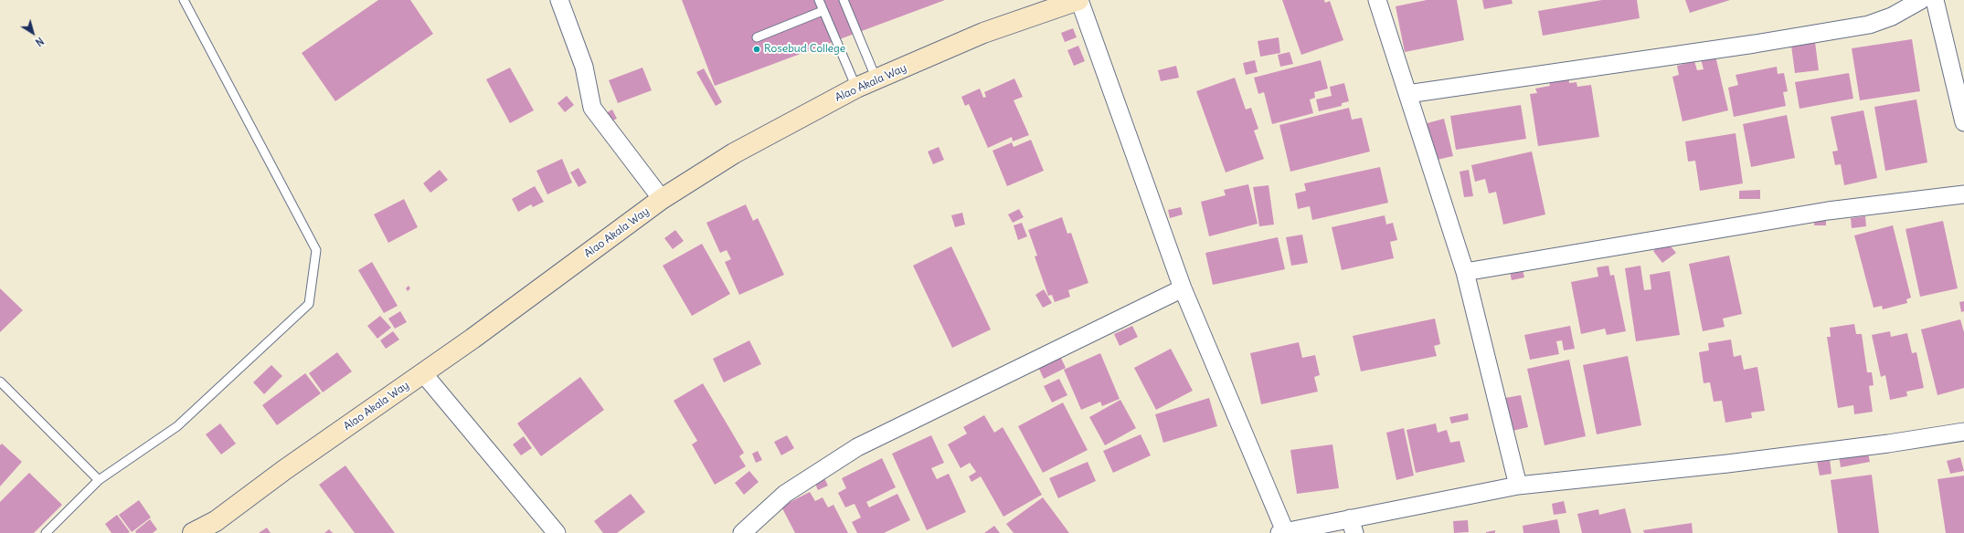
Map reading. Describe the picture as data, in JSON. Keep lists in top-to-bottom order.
{
  "streets": {
    "street": ["Alao Akala Way"]
  },
  "places": ["Rosebud College"],
  "north": "bottom right"
}
